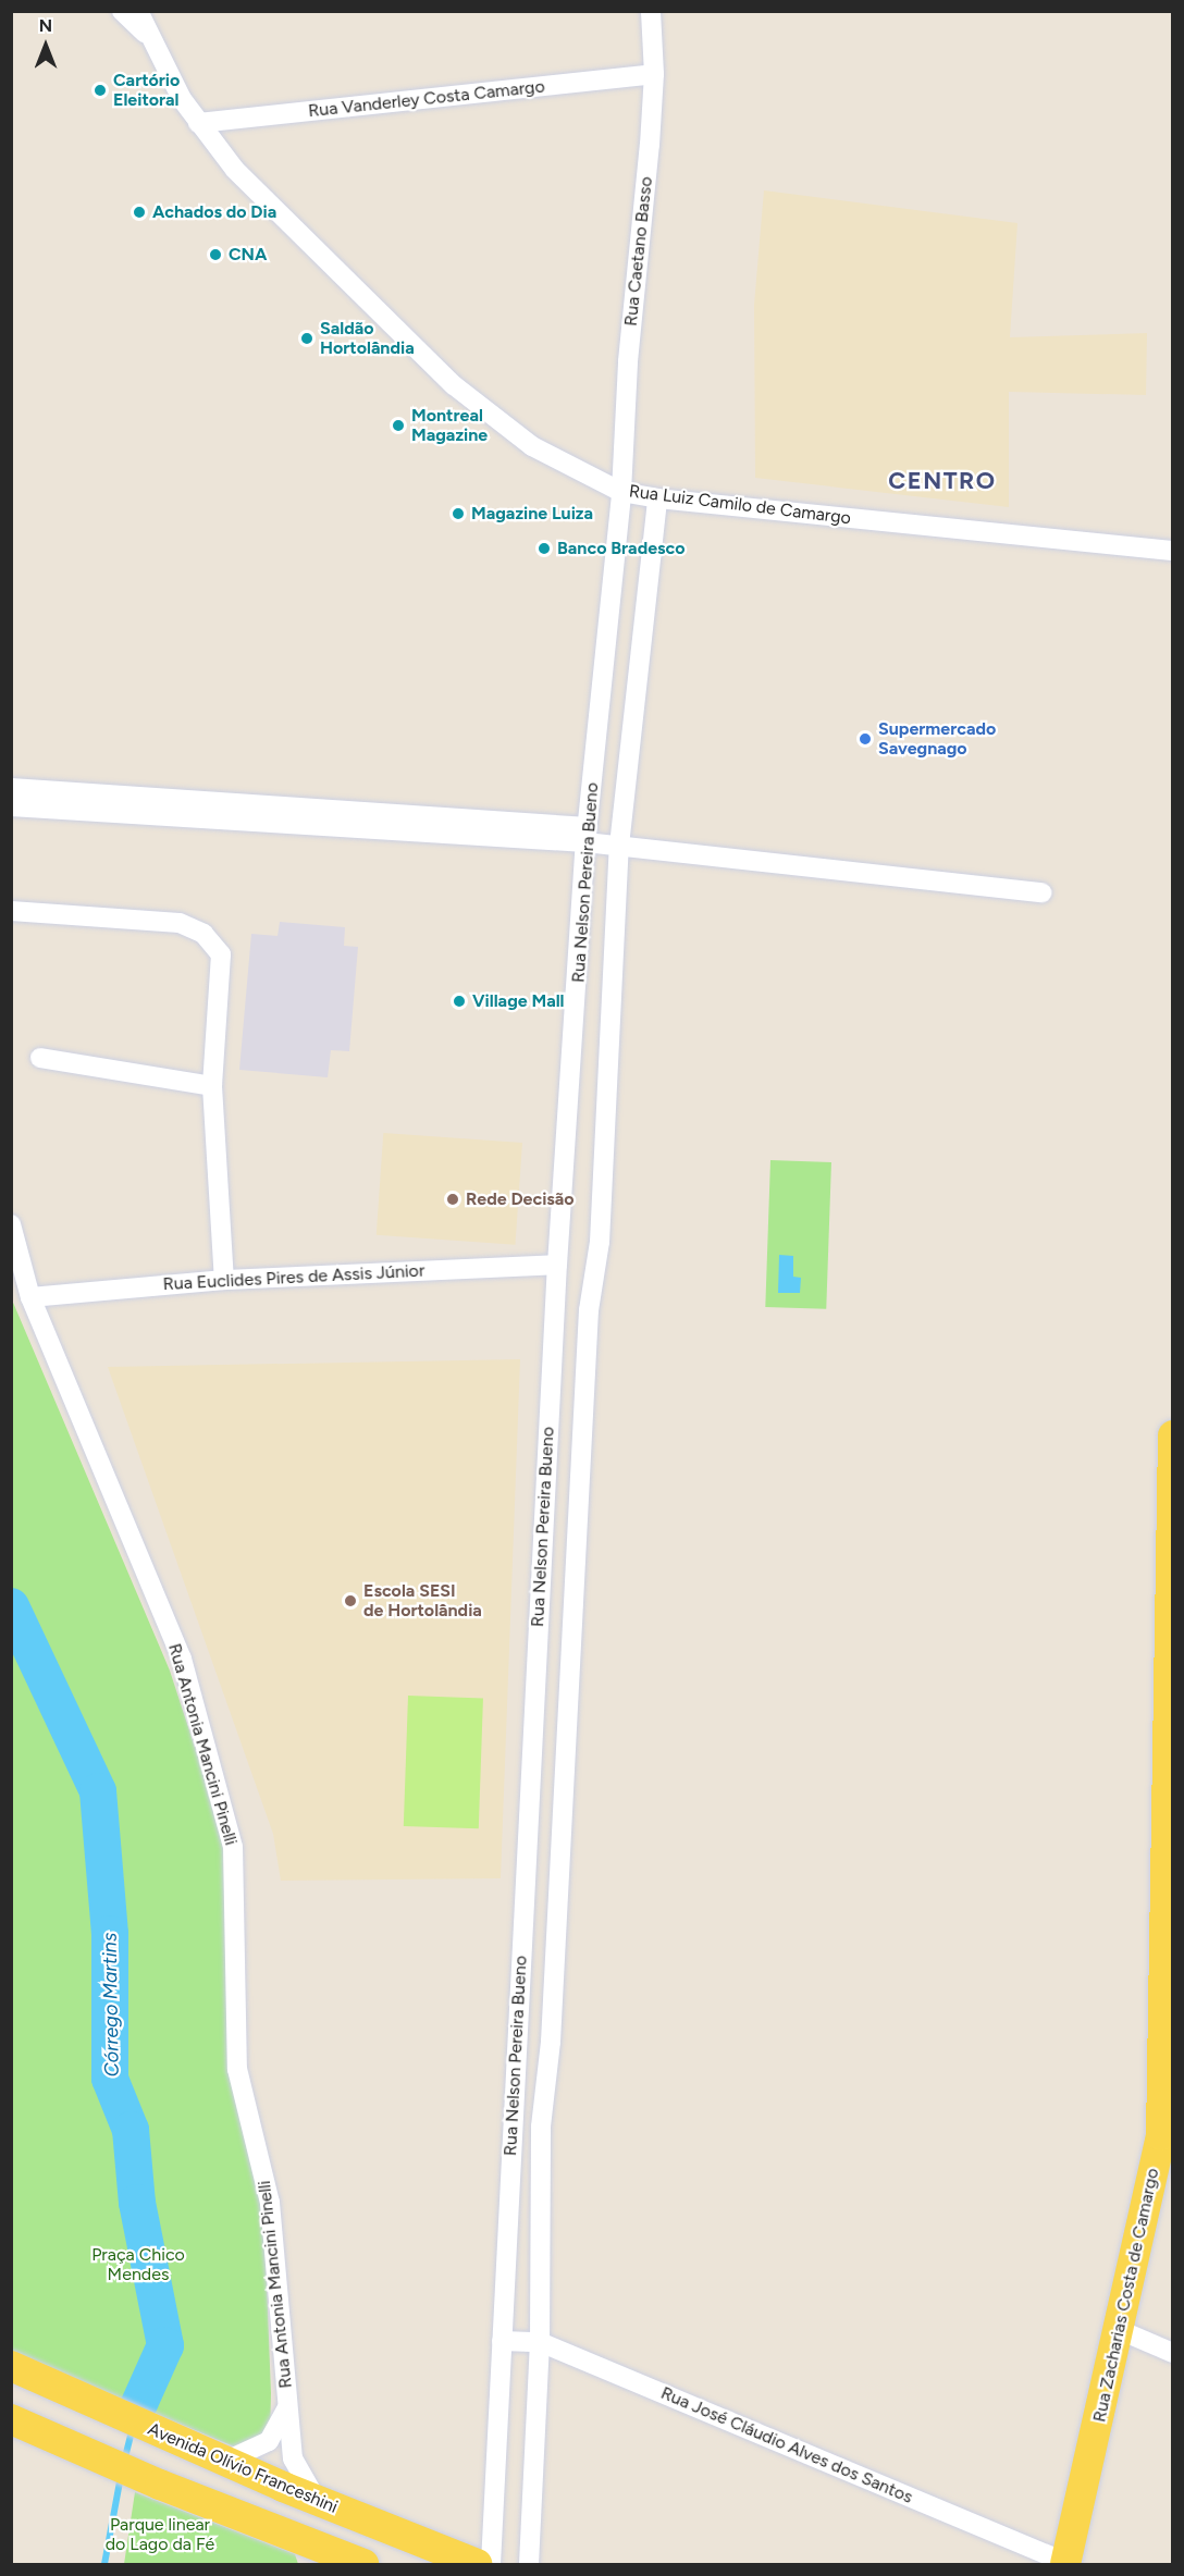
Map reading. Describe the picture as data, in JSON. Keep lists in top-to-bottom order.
{
  "streets": {
    "main road": ["Rua Zacharias Costa de Camargo", "Avenida Olívio Franceshini"],
    "street": [
      "Rua Vanderley Costa Camargo",
      "Rua Caetano Basso",
      "Rua Luiz Camilo de Camargo",
      "Rua Nelson Pereira Bueno",
      "Rua Euclides Pires de Assis Júnior",
      "Rua Antonia Mancini Pinelli",
      "Rua José Cláudio Alves dos Santos"
    ]
  },
  "crossings": [
    ["Rua Vanderley Costa Camargo", "Rua Caetano Basso"],
    ["Rua Vanderley Costa Camargo", "Rua Luiz Camilo de Camargo"],
    ["Rua Caetano Basso", "Rua Luiz Camilo de Camargo"],
    ["Rua Caetano Basso", "Rua Nelson Pereira Bueno"],
    ["Rua Luiz Camilo de Camargo", "Rua Nelson Pereira Bueno"],
    ["Rua Nelson Pereira Bueno", "Rua Euclides Pires de Assis Júnior"],
    ["Rua Nelson Pereira Bueno", "Rua José Cláudio Alves dos Santos"],
    ["Rua Euclides Pires de Assis Júnior", "Rua Antonia Mancini Pinelli"],
    ["Rua Antonia Mancini Pinelli", "Avenida Olívio Franceshini"],
    ["Rua Zacharias Costa de Camargo", "Rua José Cláudio Alves dos Santos"]
  ],
  "districts": ["CENTRO"],
  "water": ["Córrego Martins"],
  "parks": ["Praça Chico Mendes", "Parque linear do Lago da Fé"],
  "places": [
    "Cartório Eleitoral",
    "Achados do Dia",
    "CNA",
    "Saldão Hortolândia",
    "Montreal Magazine",
    "Magazine Luiza",
    "Banco Bradesco",
    "Supermercado Savegnago",
    "Village Mall",
    "Rede Decisão",
    "Escola SESI de Hortolândia"
  ],
  "north": "top"
}
